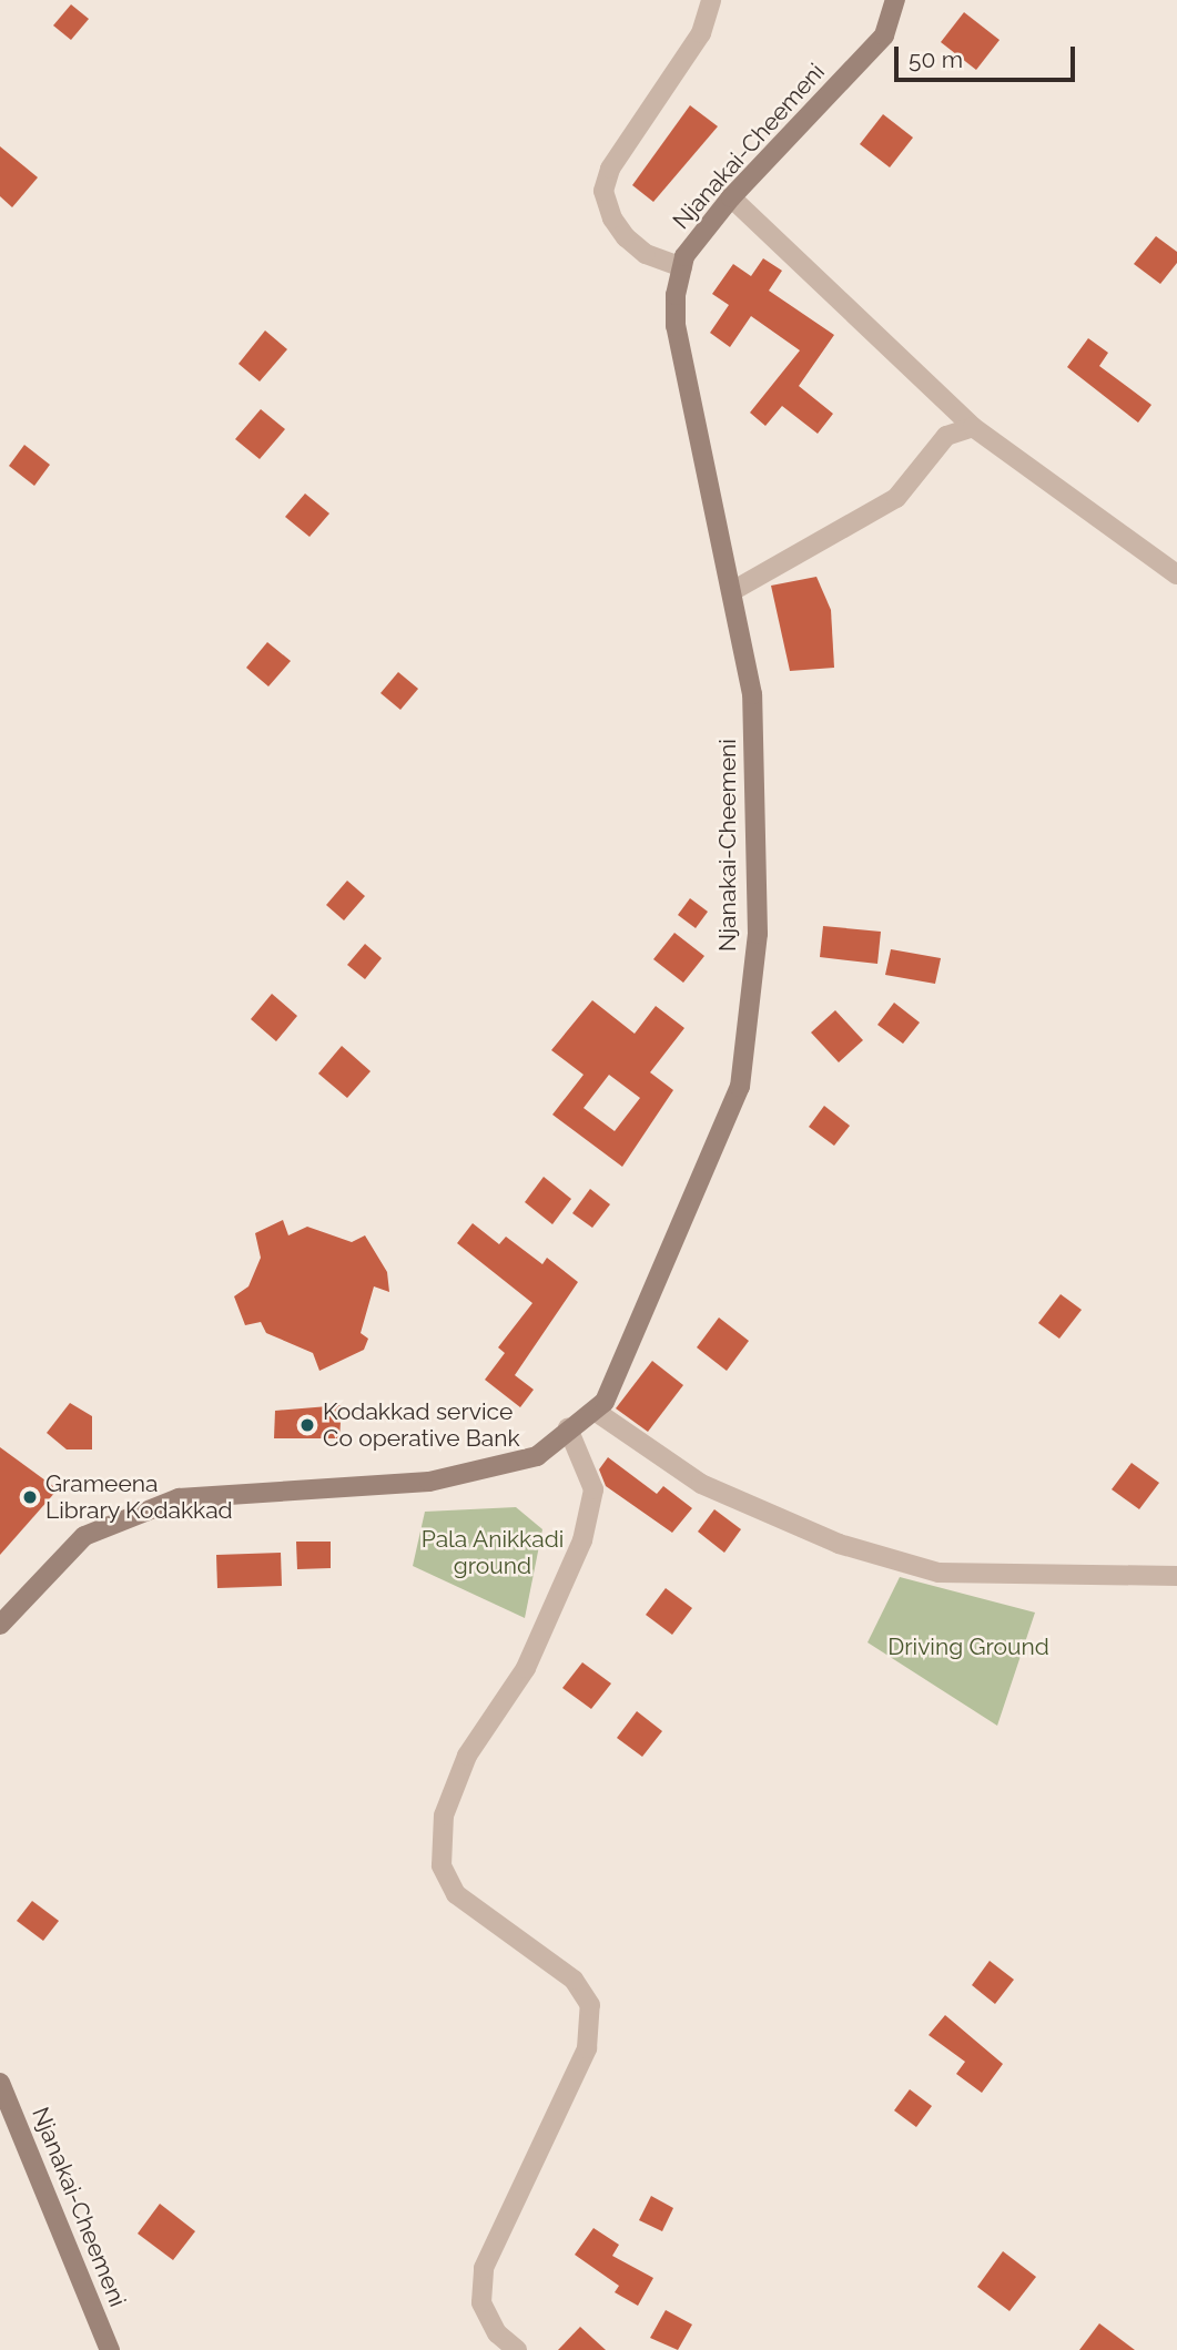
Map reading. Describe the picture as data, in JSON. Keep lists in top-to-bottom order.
{
  "streets": {
    "main road": ["Njanakai-Cheemeni"]
  },
  "parks": ["Pala Anikkadi ground", "Driving Ground"],
  "places": ["Kodakkad service Co operative Bank", "Grameena Library Kodakkad"],
  "scale_bar": "50 m"
}
